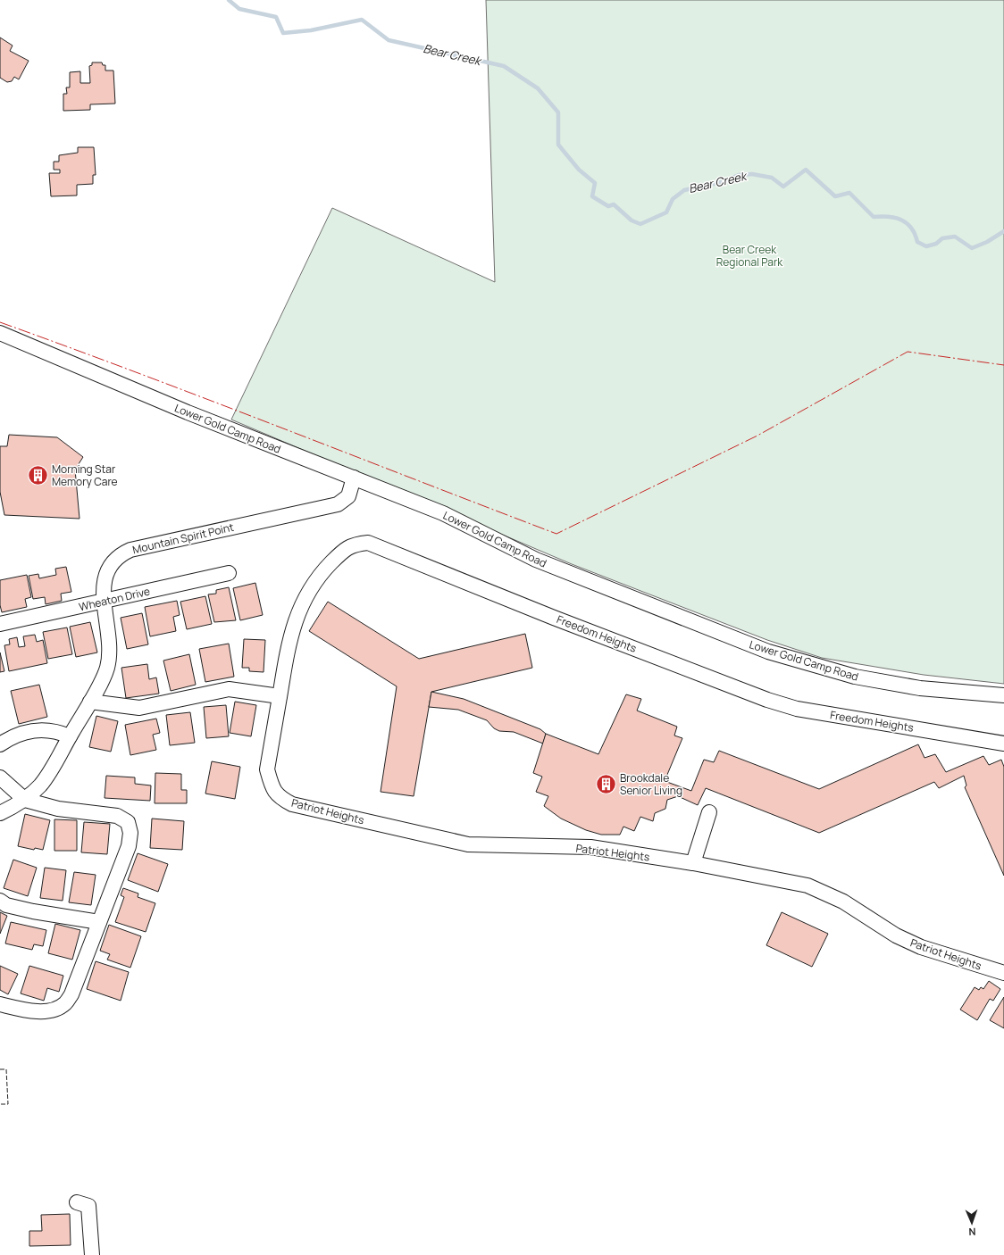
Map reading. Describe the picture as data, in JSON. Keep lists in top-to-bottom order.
{
  "streets": {
    "street": [
      "Lower Gold Camp Road",
      "Mountain Spirit Point",
      "Wheaton Drive",
      "Freedom Heights",
      "Patriot Heights"
    ]
  },
  "crossings": [
    ["Lower Gold Camp Road", "Mountain Spirit Point"],
    ["Mountain Spirit Point", "Wheaton Drive"],
    ["Freedom Heights", "Patriot Heights"]
  ],
  "water": ["Bear Creek"],
  "parks": ["Bear Creek Regional Park"],
  "places": {
    "building": ["Morning Star Memory Care", "Brookdale Senior Living"]
  },
  "north": "bottom"
}
